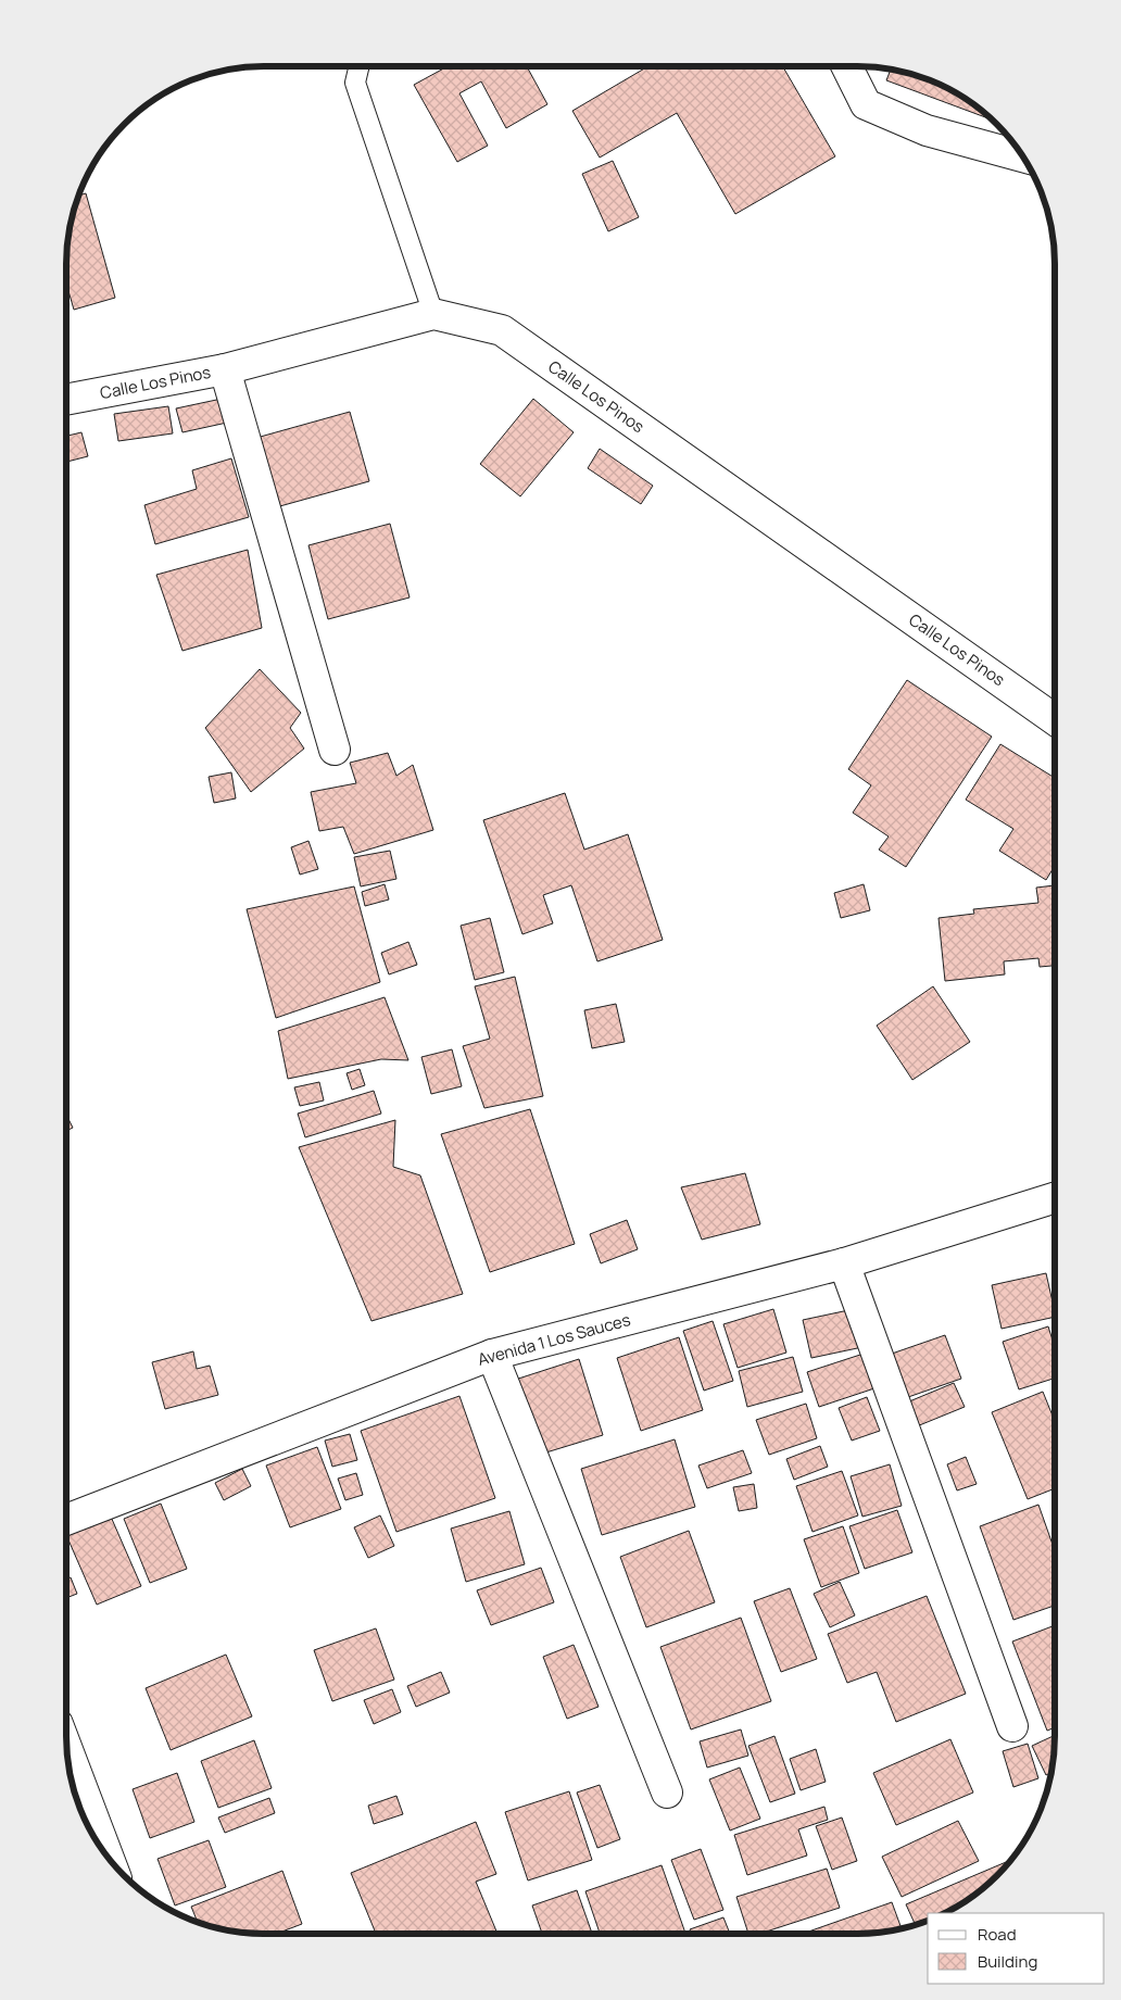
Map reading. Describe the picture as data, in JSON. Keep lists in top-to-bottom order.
{
  "streets": {
    "street": ["Calle Los Pinos", "Avenida 1 Los Sauces"]
  },
  "legend": ["Road", "Building"]
}
